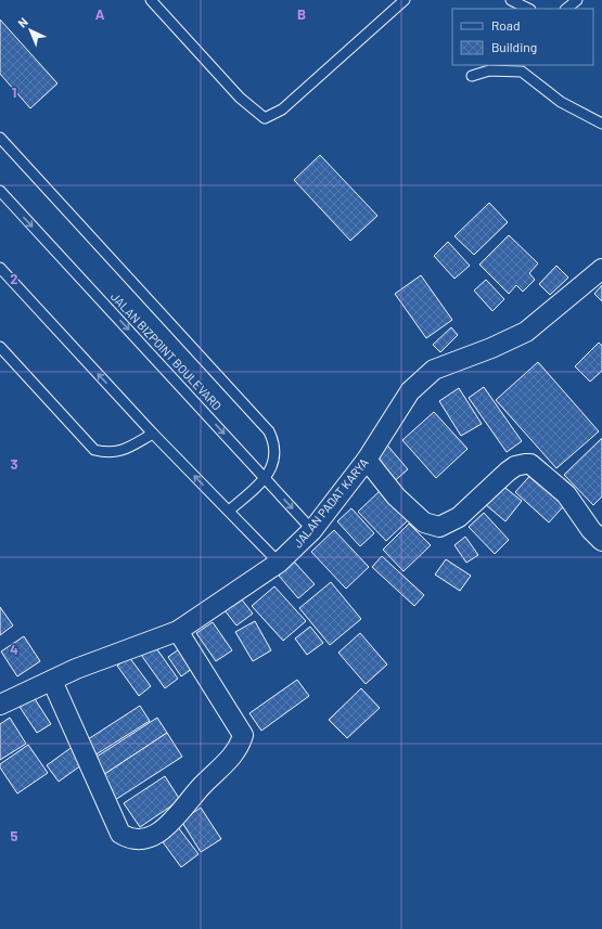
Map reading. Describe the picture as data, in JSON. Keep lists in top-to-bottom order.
{
  "streets": {
    "street": ["JALAN PADAT KARYA"],
    "lane": ["JALAN BIZPOINT BOULEVARD"]
  },
  "crossings": [
    ["JALAN BIZPOINT BOULEVARD", "JALAN PADAT KARYA"]
  ],
  "legend": ["Road", "Building"],
  "north": "top left",
  "grid": {
    "columns": ["A", "B"],
    "rows": [
      "1",
      "2",
      "3",
      "4",
      "5"
    ]
  }
}
